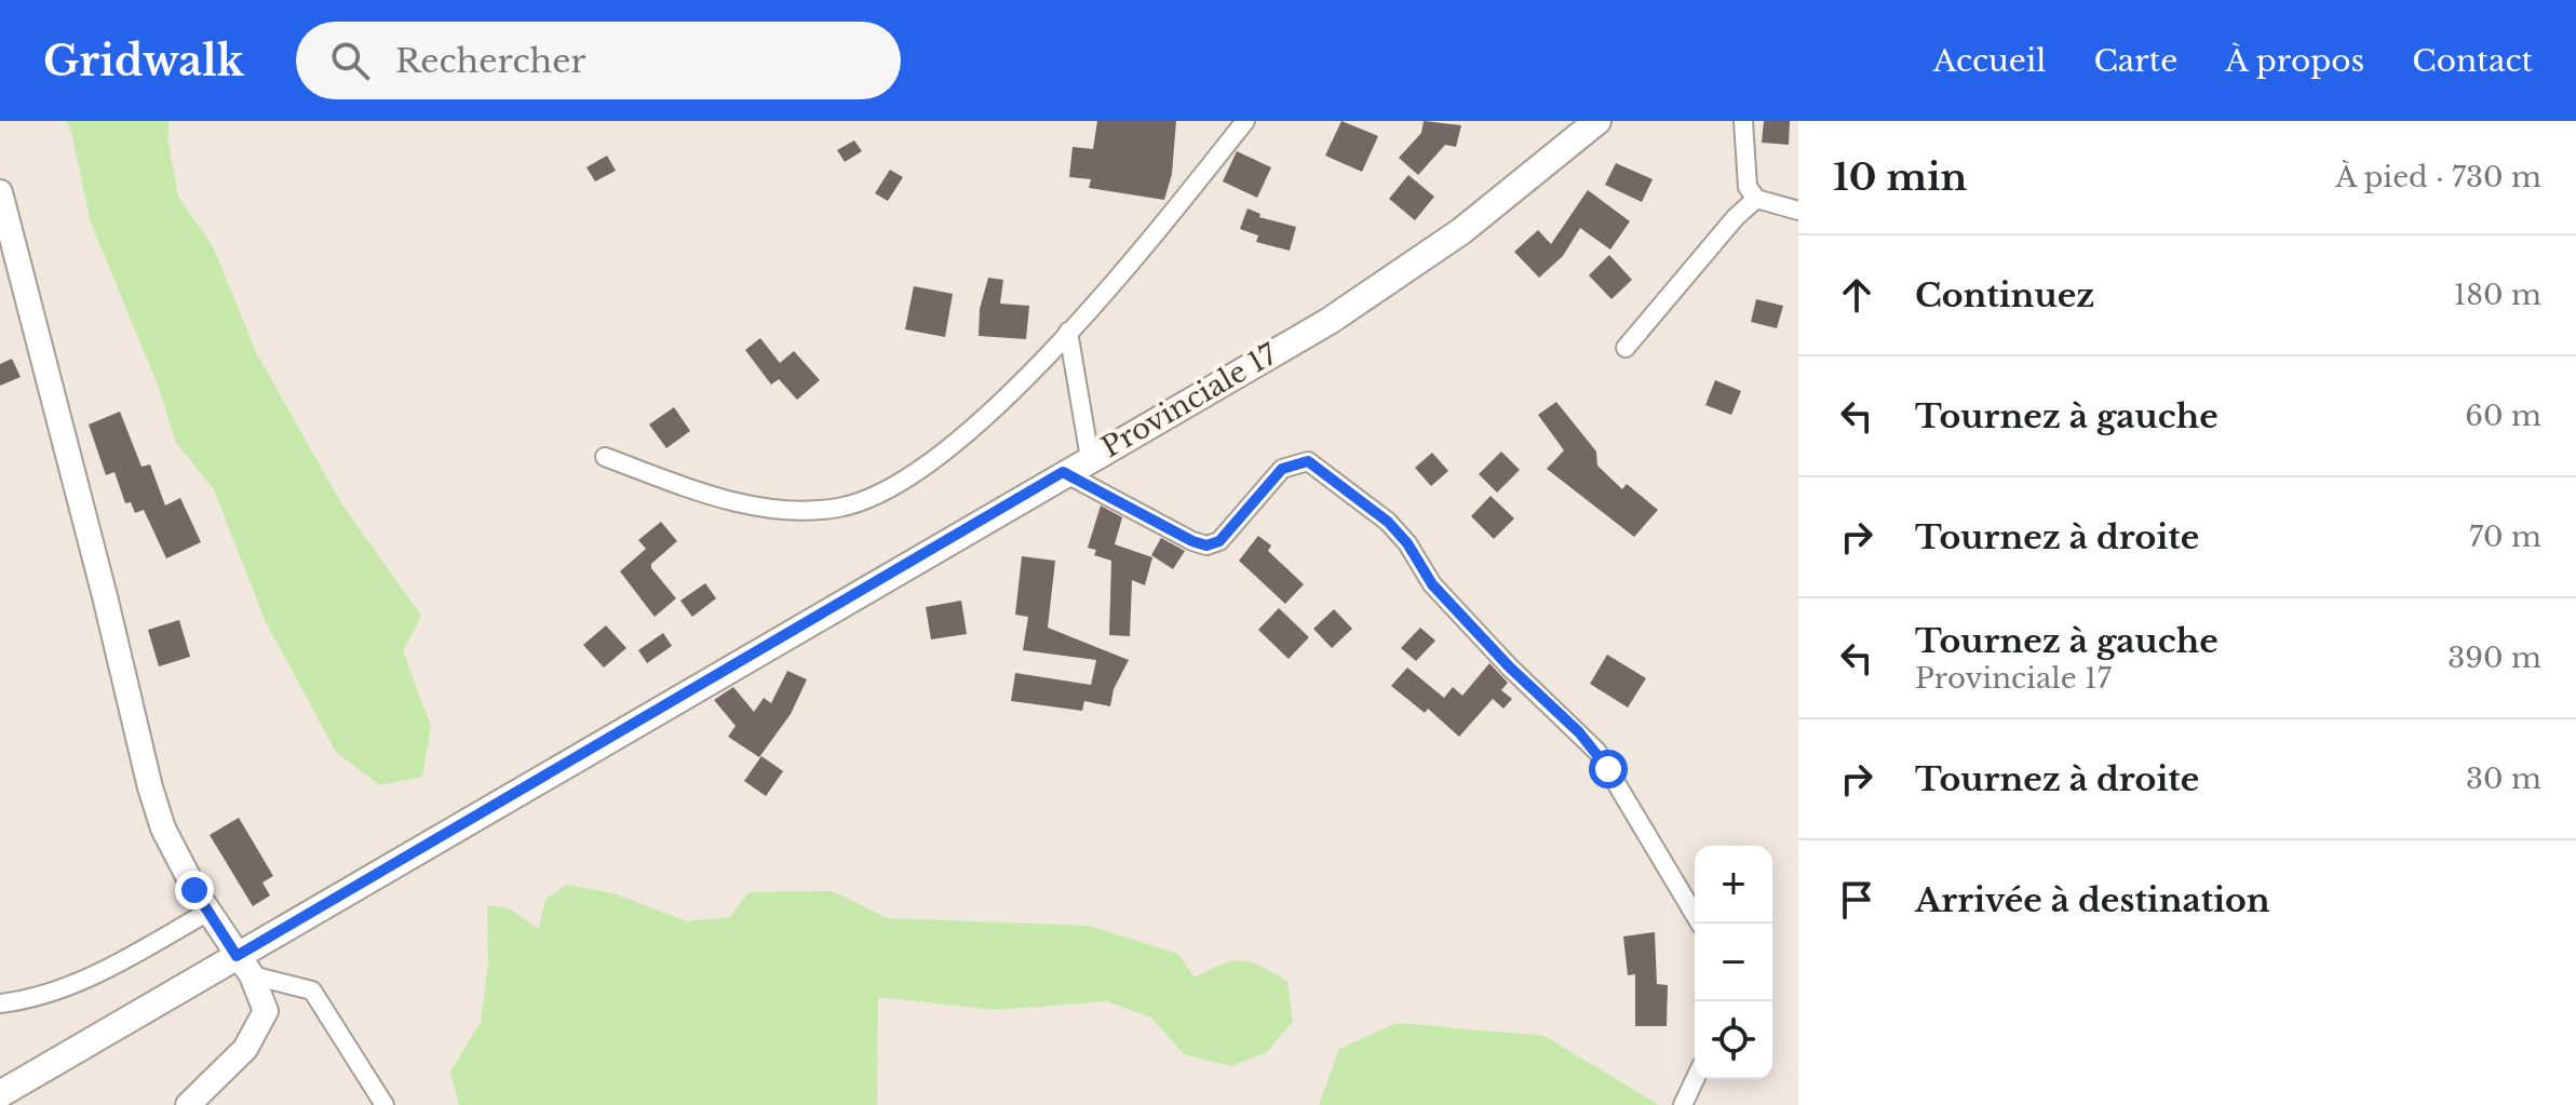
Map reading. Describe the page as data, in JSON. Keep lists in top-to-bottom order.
{
  "streets": {
    "main road": ["Provinciale 17"]
  },
  "page": {
    "header": "Gridwalk",
    "search": "Rechercher",
    "nav": [
      "Accueil",
      "Carte",
      "À propos",
      "Contact"
    ],
    "heading": ["10 min", "À pied · 730 m"],
    "list": [
      ["Continuez", "180 m"],
      ["Tournez à gauche", "60 m"],
      ["Tournez à droite", "70 m"],
      ["Tournez à gauche", "Provinciale 17", "390 m"],
      ["Tournez à droite", "30 m"],
      "Arrivée à destination"
    ],
    "map_buttons": ["+", "−"]
  }
}
